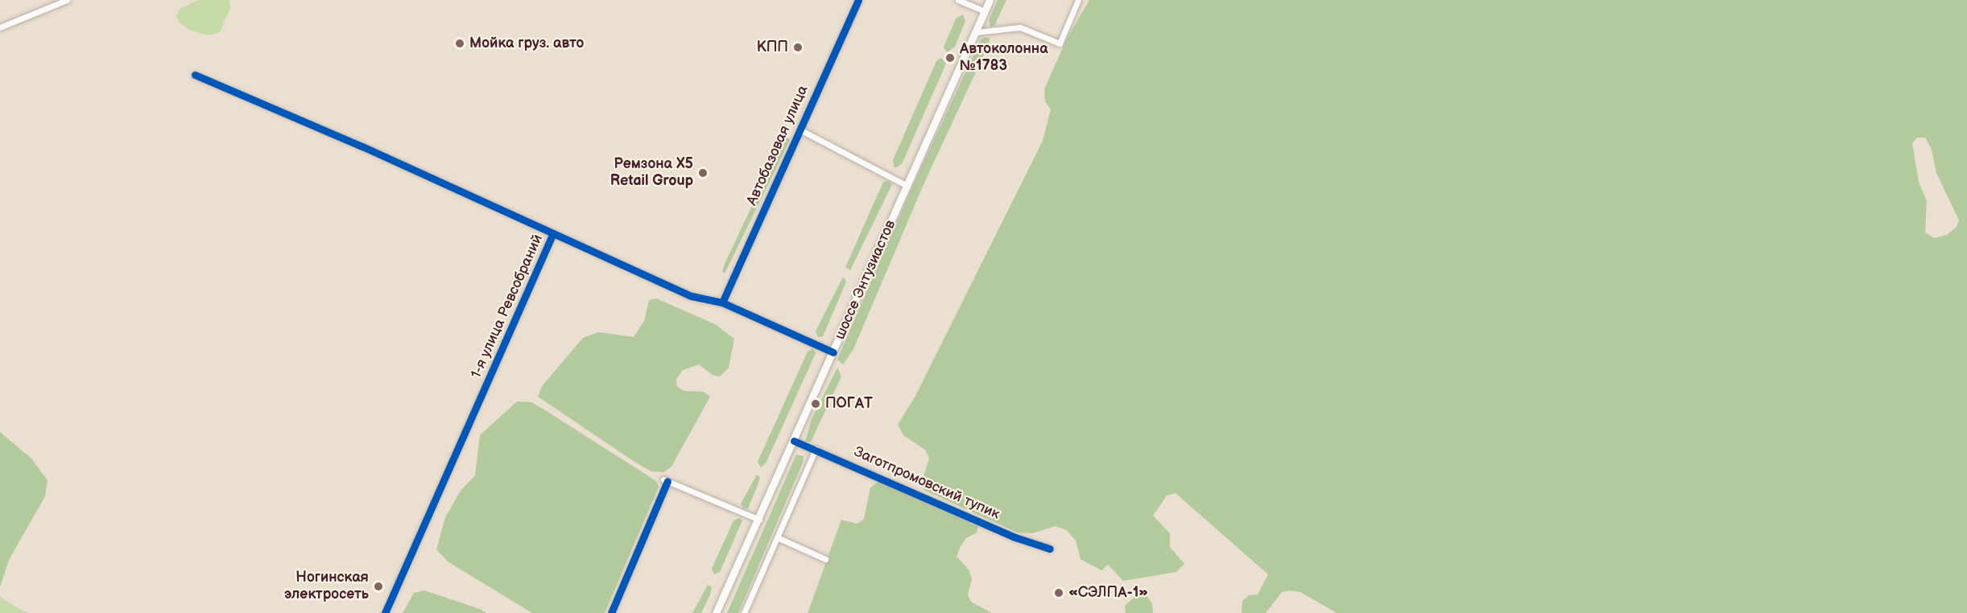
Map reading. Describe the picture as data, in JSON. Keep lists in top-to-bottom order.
{
  "streets": {
    "main road": ["шоссе Энтузиастов"],
    "street": ["Автобазовая улица", "1-я улица Ревсобраний", "Заготпромовский тупик"]
  },
  "crossings": [
    ["Автобазовая улица", "1-я улица Ревсобраний"],
    ["шоссе Энтузиастов", "1-я улица Ревсобраний"],
    ["шоссе Энтузиастов", "Заготпромовский тупик"]
  ],
  "places": [
    "Мойка груз. авто",
    "КПП",
    "Автоколонна №1783",
    "Ремзона X5 Retail Group",
    "ПОГАТ",
    "Ногинская электросеть",
    "«СЭЛПА-1»"
  ]
}
